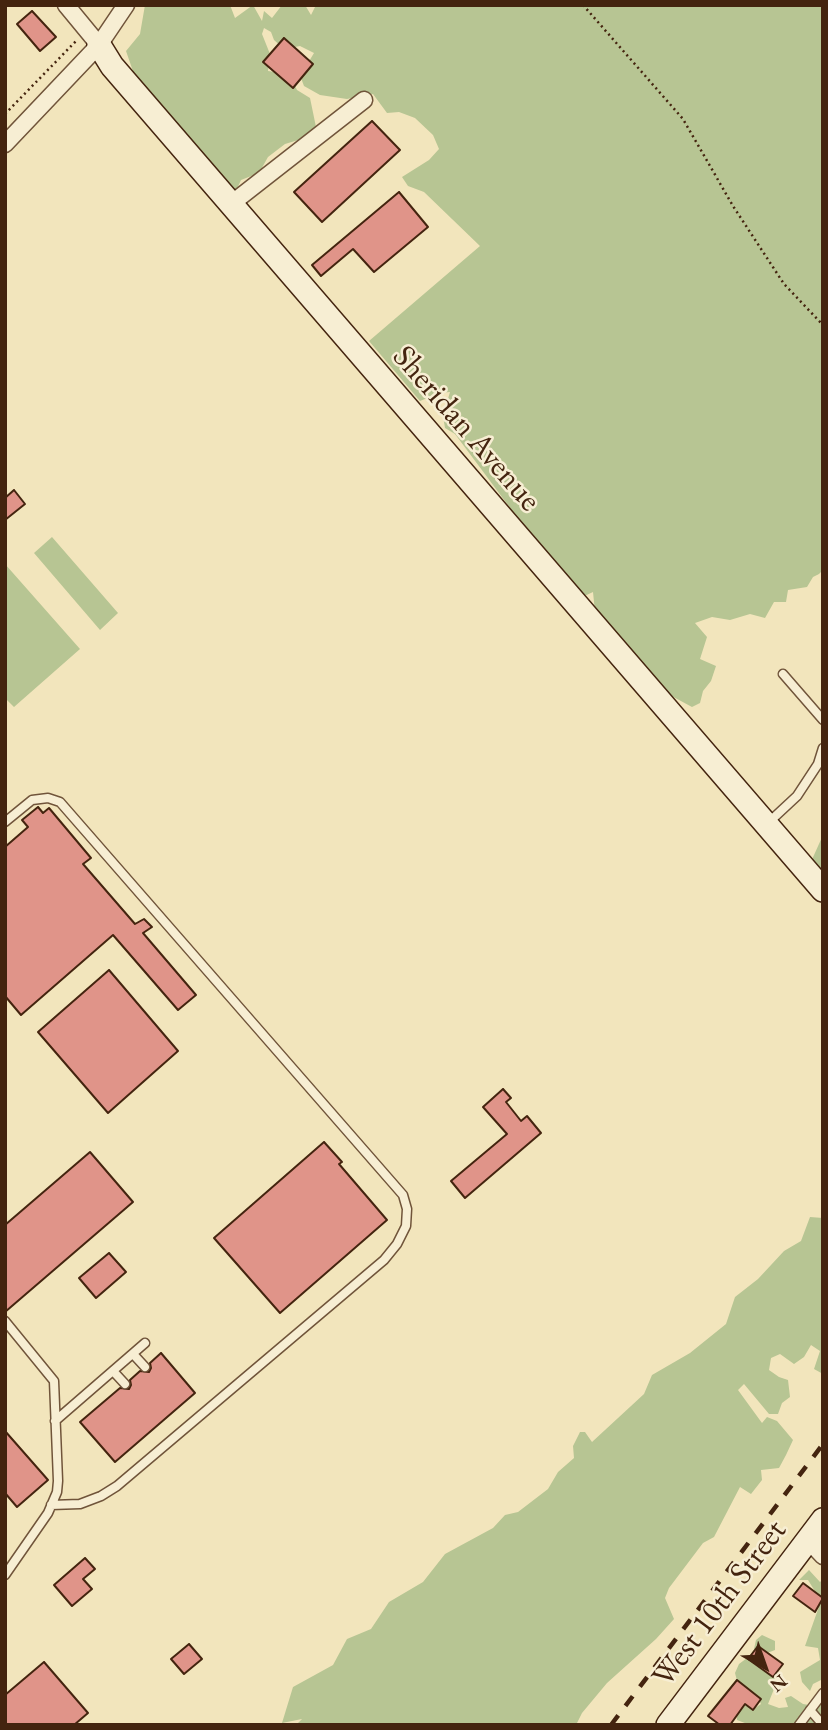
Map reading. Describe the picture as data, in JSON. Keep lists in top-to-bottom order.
{
  "streets": {
    "street": ["Sheridan Avenue", "West 10th Street"]
  },
  "north": "bottom right"
}
